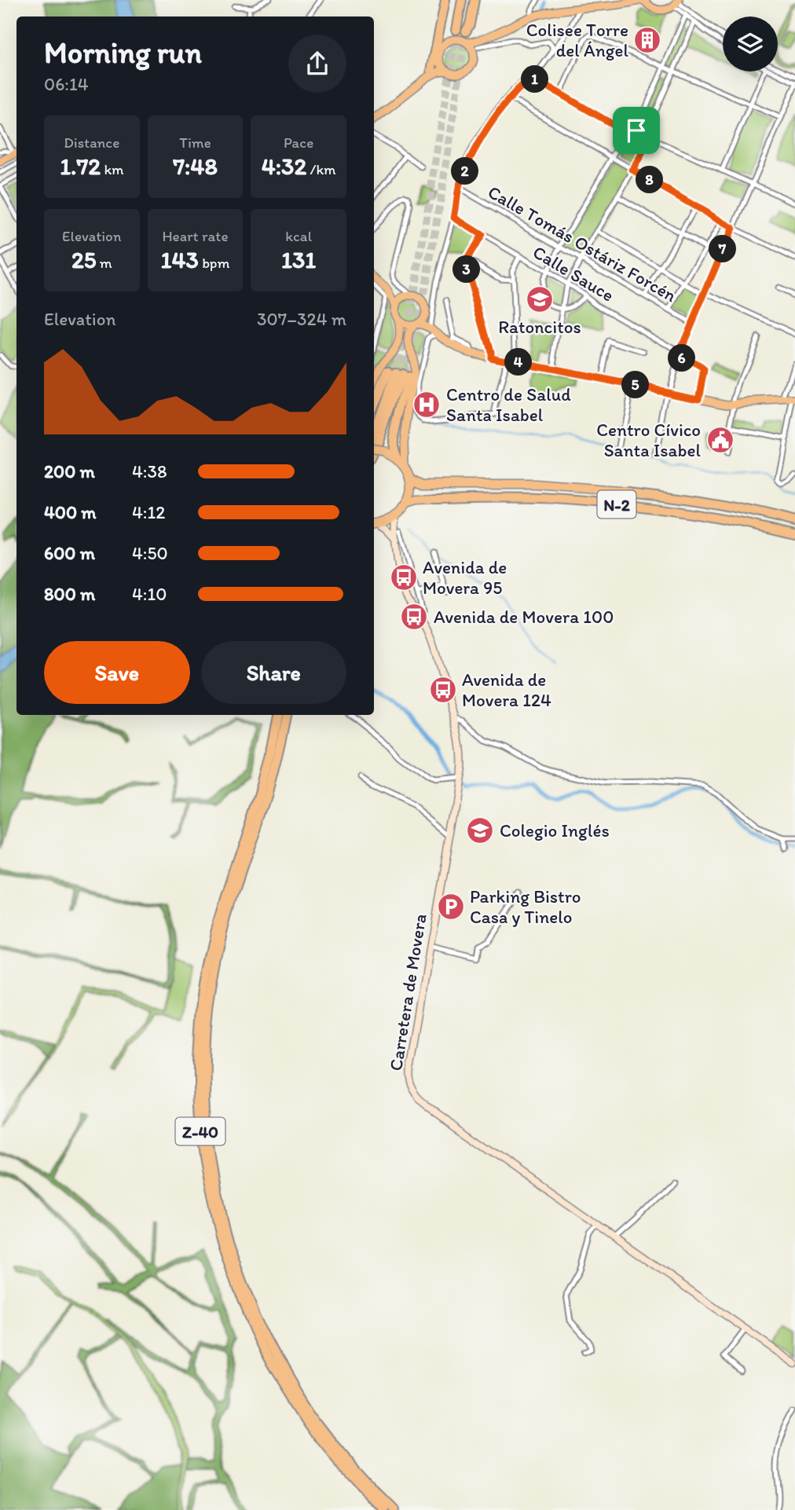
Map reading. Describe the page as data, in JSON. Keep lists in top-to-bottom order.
{
  "streets": {
    "highway": ["N-2", "Z-40"],
    "main road": ["Carretera de Movera"],
    "street": ["Calle Tomás Ostáriz Forcén", "Calle Sauce"]
  },
  "places": {
    "building": ["Colisee Torre del Ángel"],
    "school or university": ["Ratoncitos", "Colegio Inglés"],
    "hospital": ["Centro de Salud Santa Isabel"],
    "public building": ["Centro Cívico Santa Isabel"],
    "bus stop": ["Avenida de Movera 95", "Avenida de Movera 100", "Avenida de Movera 124"],
    "parking": ["Parking Bistro Casa y Tinelo"]
  },
  "page": {
    "heading": ["Morning run", "06:14"],
    "pins": [
      "1",
      "2",
      "8",
      "7",
      "3",
      "6",
      "4",
      "5"
    ],
    "stats": [
      ["Distance", "1.72 km"],
      ["Time", "7:48"],
      ["Pace", "4:32 /km"],
      ["Elevation", "25 m"],
      ["Heart rate", "143 bpm"],
      ["kcal", "131"]
    ],
    "chart": ["Elevation", "307–324 m"],
    "list": [
      {
        "name": "200 m",
        "note": "4:38"
      },
      {
        "name": "400 m",
        "note": "4:12"
      },
      {
        "name": "600 m",
        "note": "4:50"
      },
      {
        "name": "800 m",
        "note": "4:10"
      }
    ],
    "buttons": ["Save", "Share"]
  }
}
